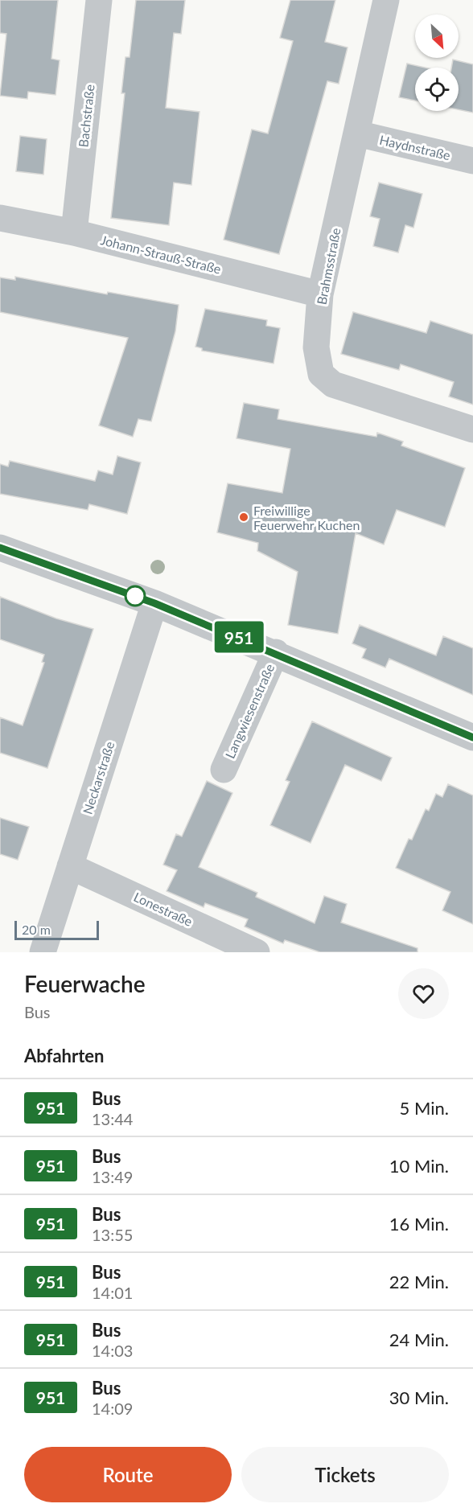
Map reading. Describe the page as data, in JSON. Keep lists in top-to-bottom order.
{
  "streets": {
    "street": [
      "Bachstraße",
      "Haydnstraße",
      "Johann-Strauß-Straße",
      "Brahmsstraße",
      "Langwiesenstraße",
      "Neckarstraße",
      "Lonestraße"
    ]
  },
  "crossings": [
    ["Bachstraße", "Johann-Strauß-Straße"],
    ["Haydnstraße", "Brahmsstraße"],
    ["Johann-Strauß-Straße", "Brahmsstraße"],
    ["Langwiesenstraße", "Neckarstraße"],
    ["Neckarstraße", "Lonestraße"]
  ],
  "places": ["Freiwillige Feuerwehr Kuchen"],
  "lines": ["bus line 951"],
  "scale_bar": "20 m",
  "north": "bottom right",
  "page": {
    "on_map": "951",
    "scale": "20 m",
    "heading": [
      ["Feuerwache", "Bus"],
      "Abfahrten"
    ],
    "list": [
      {
        "mark": "951",
        "name": "Bus",
        "note": "13:44",
        "value": "5 Min."
      },
      {
        "mark": "951",
        "name": "Bus",
        "note": "13:49",
        "value": "10 Min."
      },
      {
        "mark": "951",
        "name": "Bus",
        "note": "13:55",
        "value": "16 Min."
      },
      {
        "mark": "951",
        "name": "Bus",
        "note": "14:01",
        "value": "22 Min."
      },
      {
        "mark": "951",
        "name": "Bus",
        "note": "14:03",
        "value": "24 Min."
      },
      {
        "mark": "951",
        "name": "Bus",
        "note": "14:09",
        "value": "30 Min."
      }
    ],
    "buttons": ["Route", "Tickets"]
  }
}
